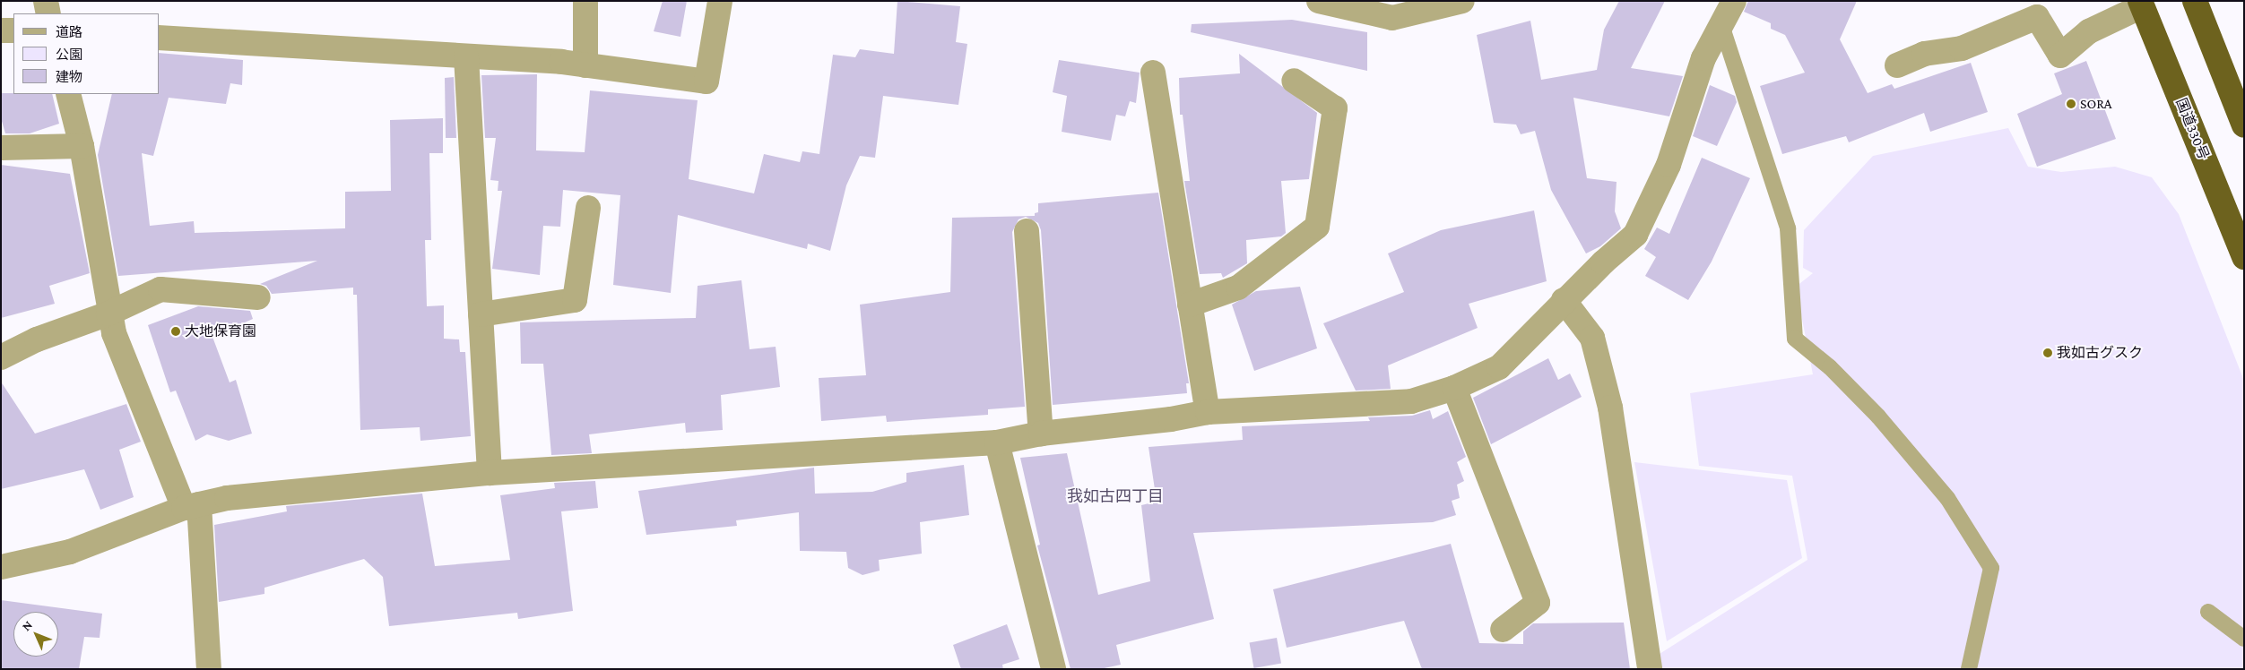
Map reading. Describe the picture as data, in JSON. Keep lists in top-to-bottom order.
{
  "streets": {
    "highway": ["国道330号"]
  },
  "districts": ["我如古四丁目"],
  "places": ["SORA", "大地保育園", "我如古グスク"],
  "legend": ["道路", "公園", "建物"],
  "north": "top left"
}
